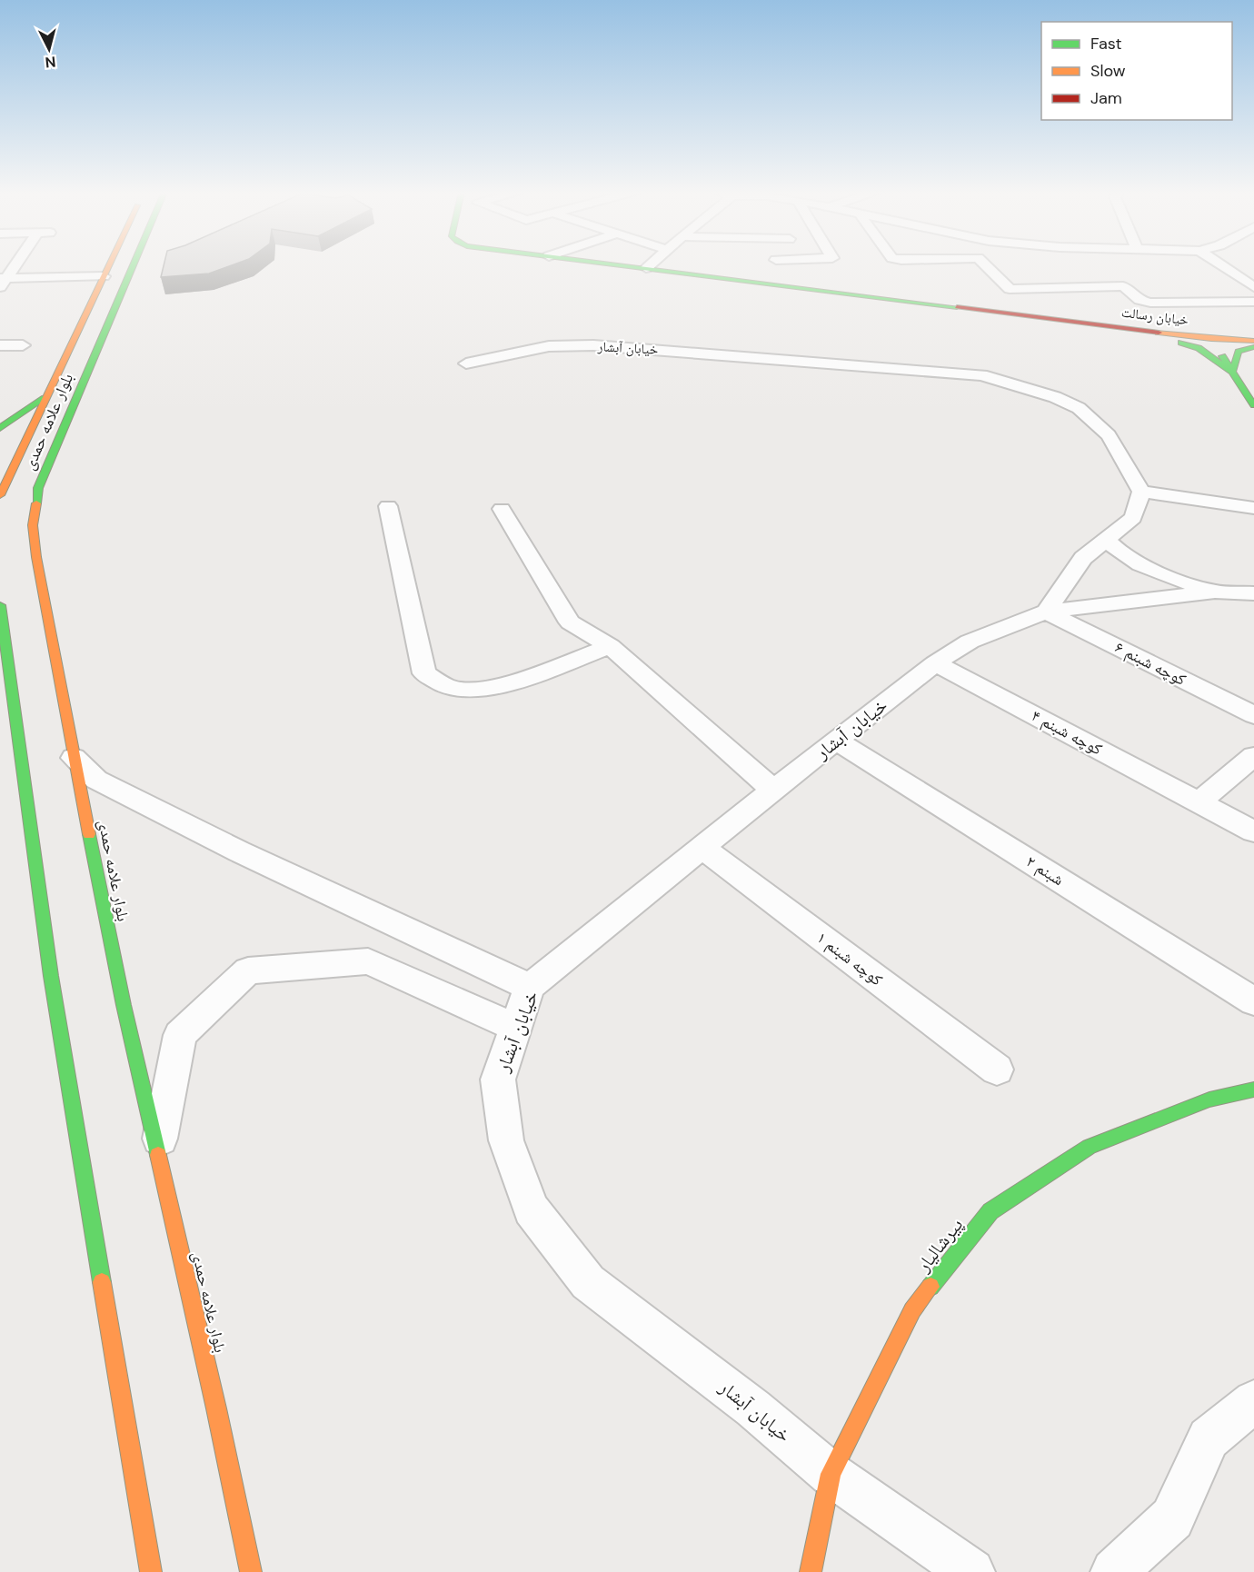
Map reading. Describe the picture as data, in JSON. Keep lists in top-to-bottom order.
{
  "streets": {
    "main road": ["خیابان رسالت", "بلوار علامه حمدی", "پیرشالیار"],
    "street": [
      "خیابان آبشار",
      "کوچه شبنم ۶",
      "کوچه شبنم ۴",
      "شبنم ۲",
      "کوچه شبنم ۱"
    ]
  },
  "crossings": [
    ["خیابان آبشار", "کوچه شبنم ۶"],
    ["خیابان آبشار", "کوچه شبنم ۴"],
    ["خیابان آبشار", "شبنم ۲"],
    ["خیابان آبشار", "کوچه شبنم ۱"],
    ["خیابان آبشار", "پیرشالیار"]
  ],
  "legend": ["Fast", "Slow", "Jam"],
  "north": "bottom"
}
